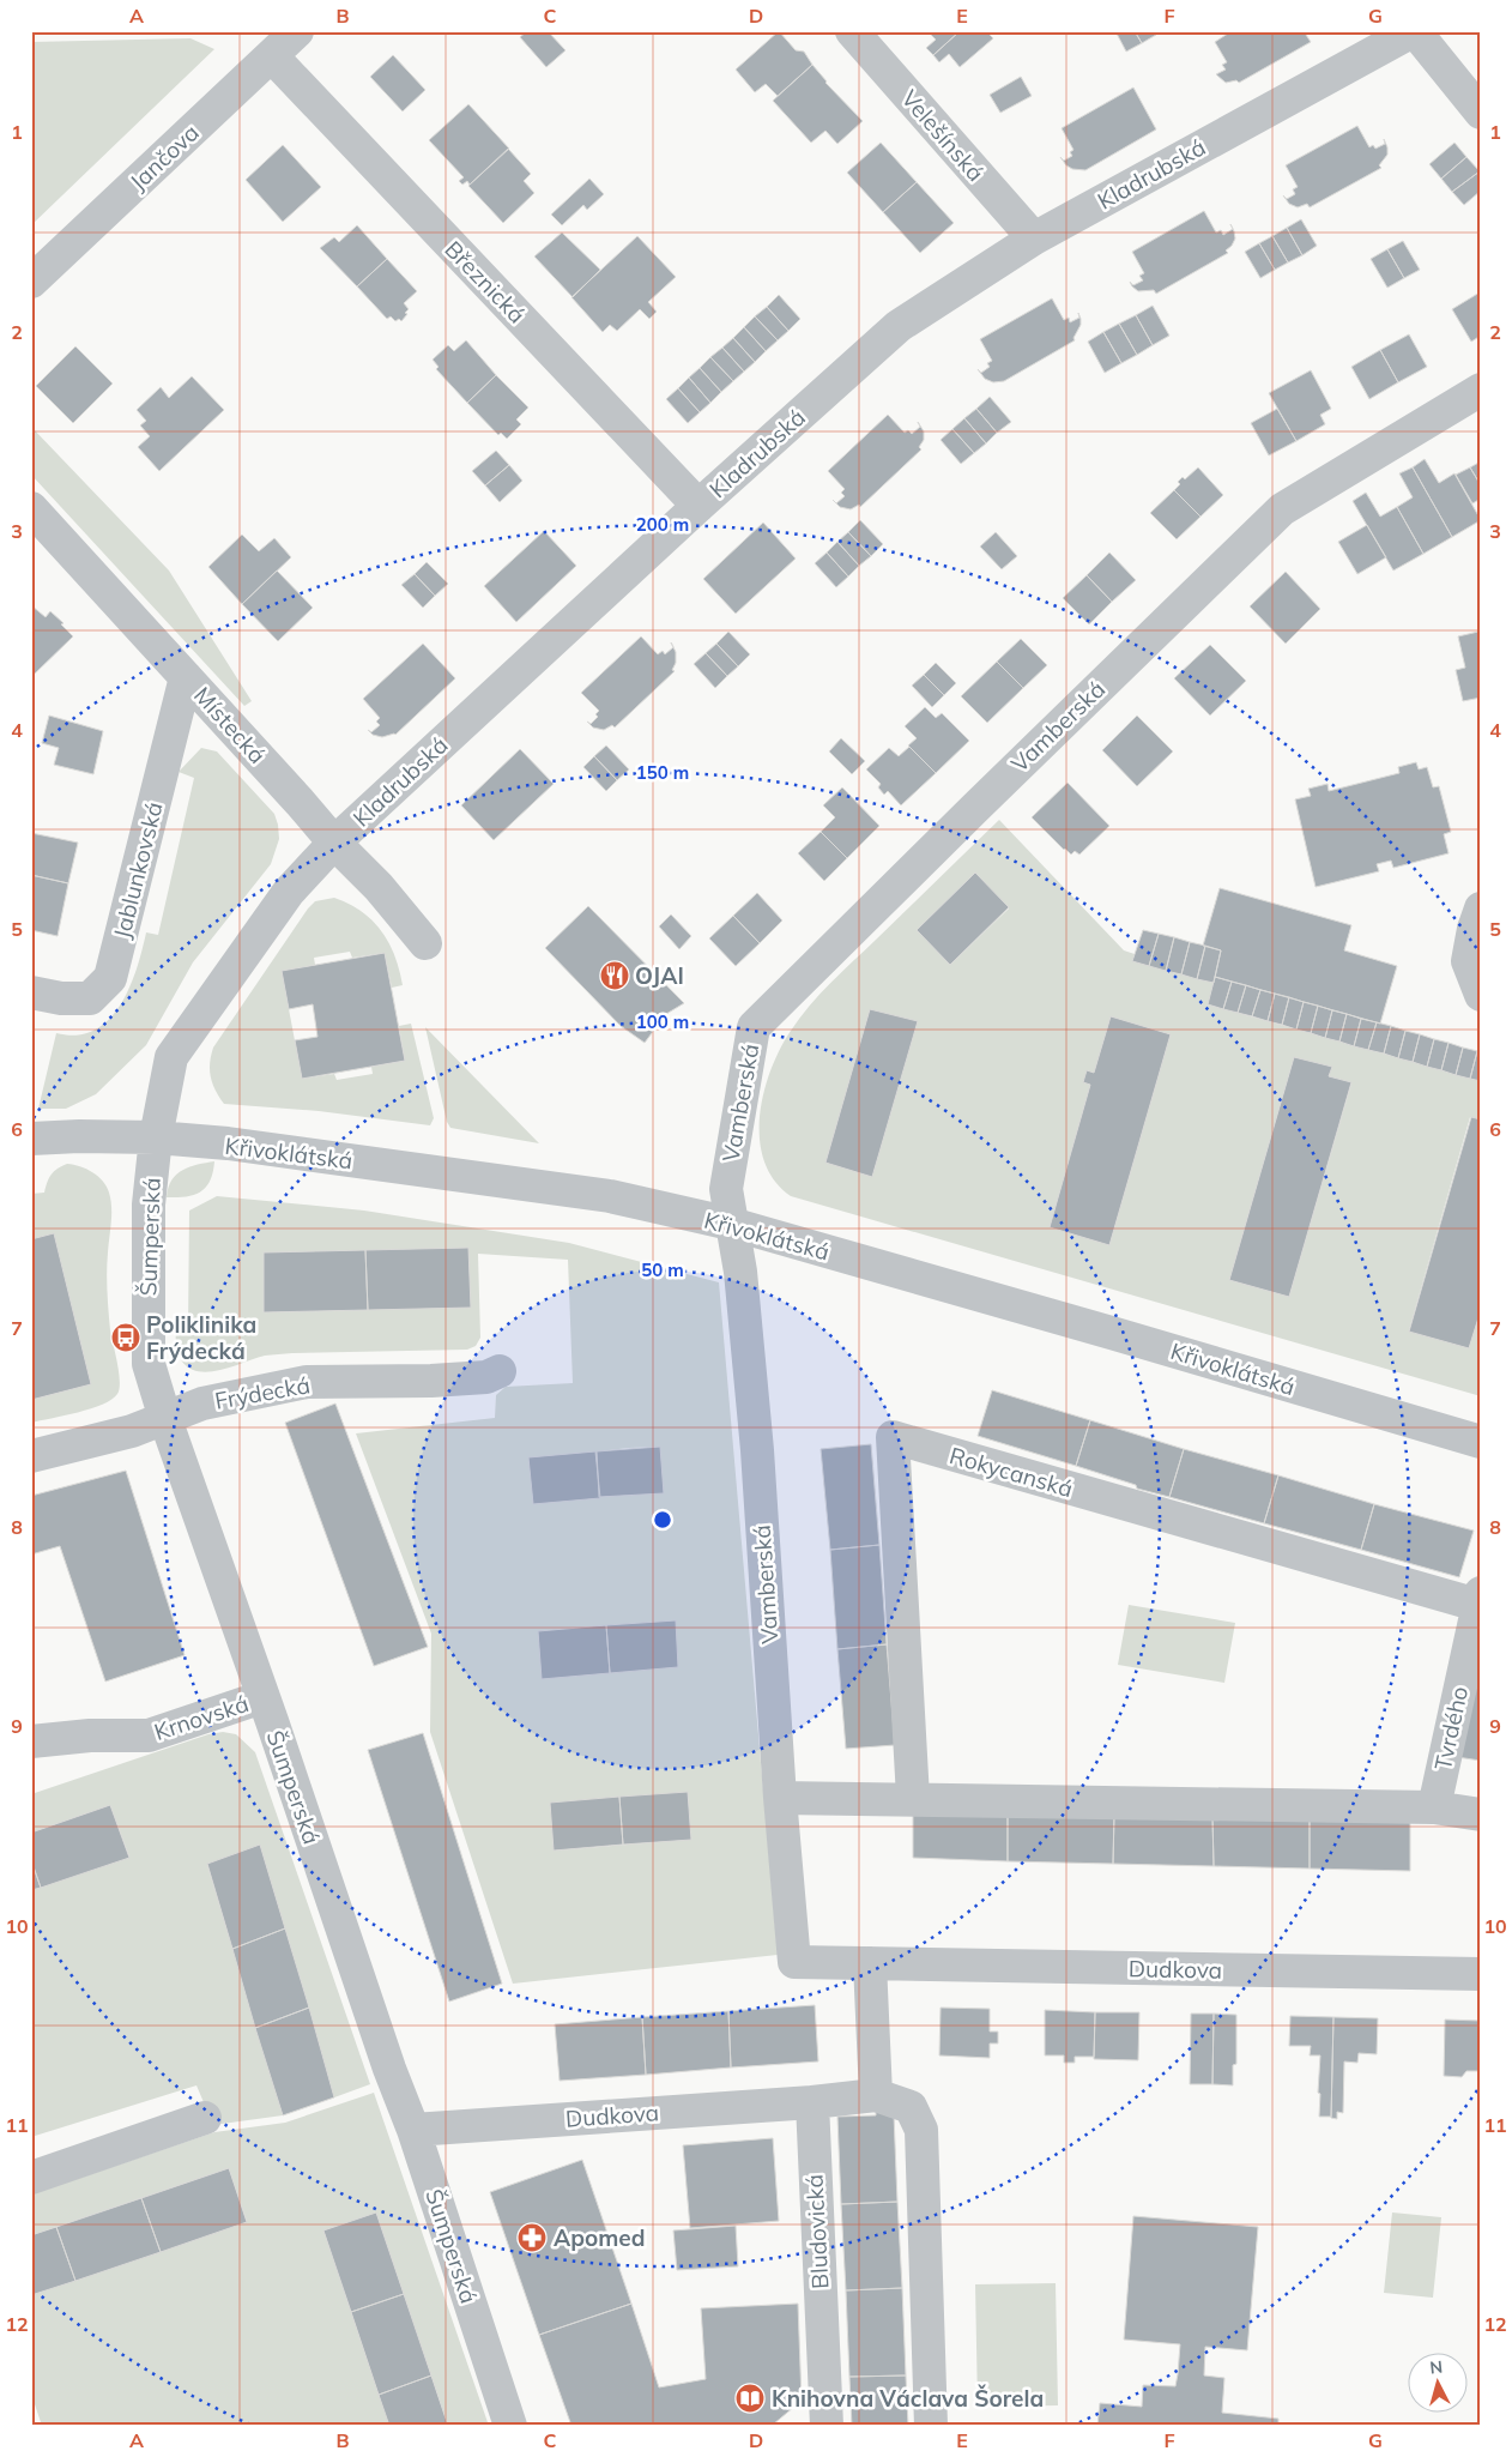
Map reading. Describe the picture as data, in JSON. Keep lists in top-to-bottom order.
{
  "streets": {
    "street": [
      "Velešínská",
      "Jančova",
      "Kladrubská",
      "Březnická",
      "Místecká",
      "Vamberská",
      "Jablunkovská",
      "Křivoklátská",
      "Šumperská",
      "Frýdecká",
      "Rokycanská",
      "Krnovská",
      "Tvrdého",
      "Dudkova",
      "Bludovická"
    ]
  },
  "crossings": [
    ["Velešínská", "Kladrubská"],
    ["Jančova", "Březnická"],
    ["Kladrubská", "Březnická"],
    ["Kladrubská", "Místecká"],
    ["Kladrubská", "Křivoklátská"],
    ["Kladrubská", "Šumperská"],
    ["Místecká", "Jablunkovská"],
    ["Vamberská", "Křivoklátská"],
    ["Vamberská", "Dudkova"],
    ["Křivoklátská", "Šumperská"],
    ["Šumperská", "Frýdecká"],
    ["Šumperská", "Krnovská"],
    ["Šumperská", "Dudkova"],
    ["Rokycanská", "Tvrdého"],
    ["Dudkova", "Bludovická"]
  ],
  "places": {
    "restaurant": ["OJAI"],
    "bus stop": ["Poliklinika Frýdecká"],
    "pharmacy": ["Apomed"],
    "library": ["Knihovna Václava Šorela"]
  },
  "north": "top",
  "grid": {
    "columns": [
      "A",
      "B",
      "C",
      "D",
      "E",
      "F",
      "G"
    ],
    "rows": [
      "1",
      "2",
      "3",
      "4",
      "5",
      "6",
      "7",
      "8",
      "9",
      "10",
      "11",
      "12"
    ]
  },
  "rings": [
    "200 m",
    "150 m",
    "100 m",
    "50 m"
  ]
}
